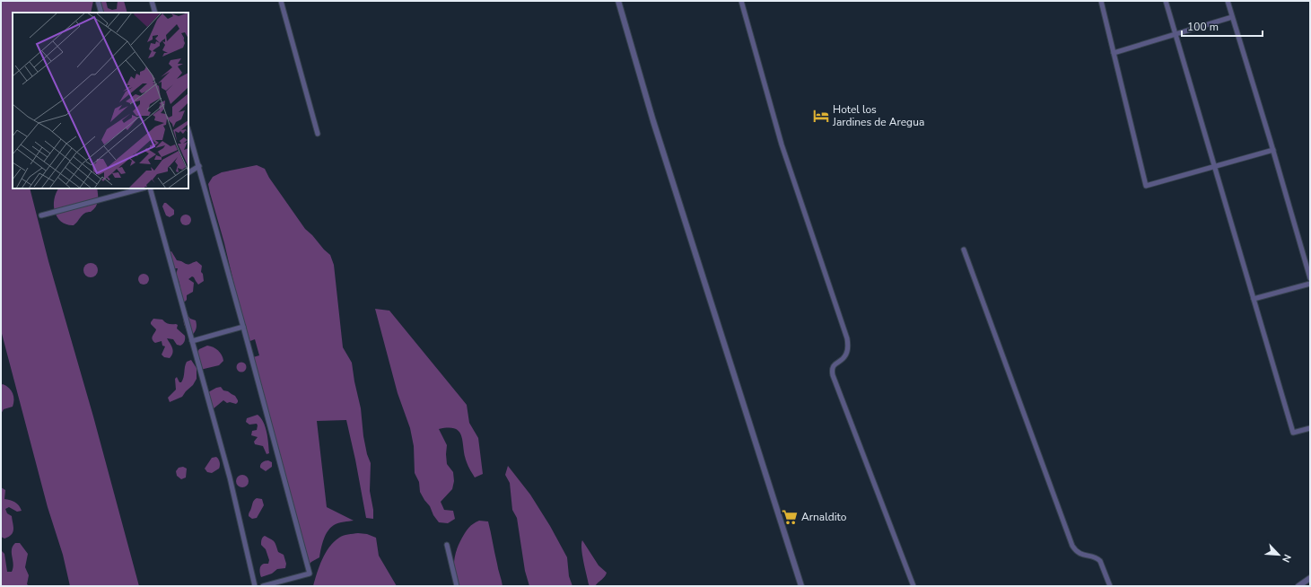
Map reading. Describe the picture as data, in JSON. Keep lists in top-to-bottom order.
{
  "places": {
    "hotel": ["Hotel los Jardines de Aregua"],
    "supermarket": ["Arnaldito"]
  },
  "scale_bar": "100 m",
  "north": "bottom right"
}
